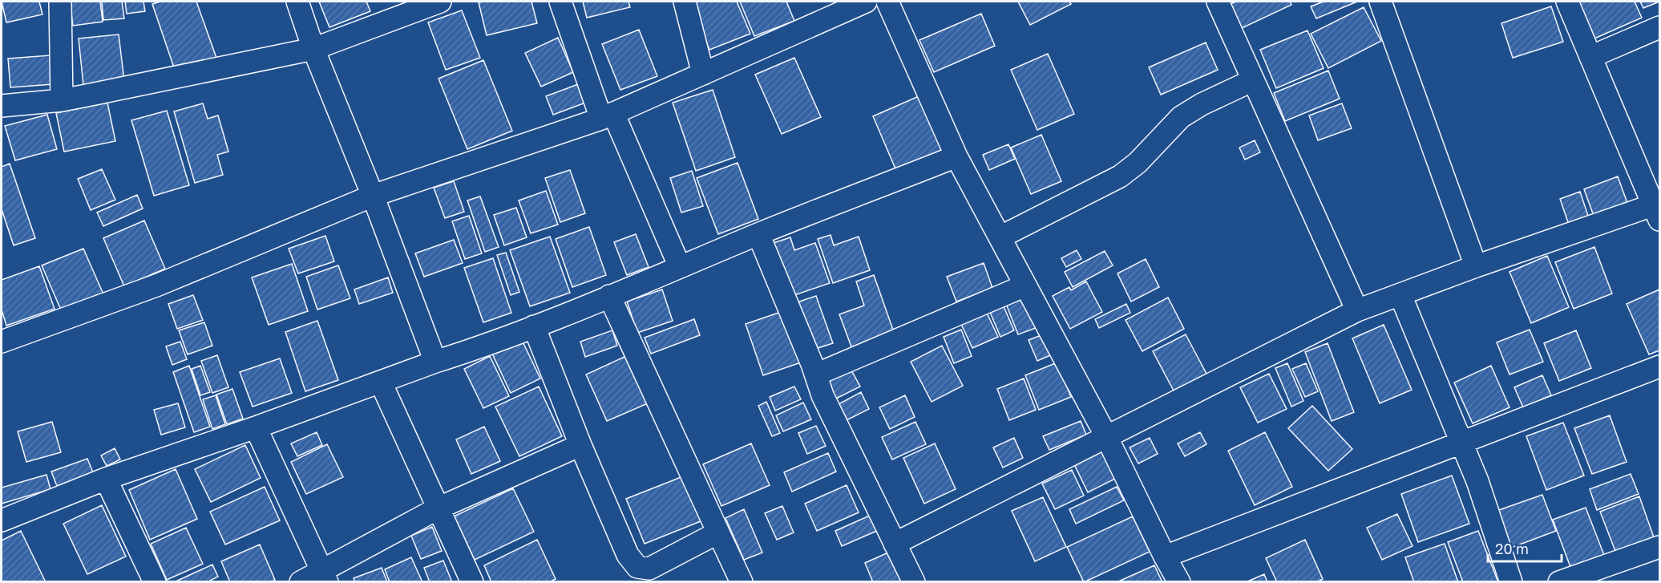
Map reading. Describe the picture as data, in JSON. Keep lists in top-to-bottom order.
{
  "scale_bar": "20 m"
}
